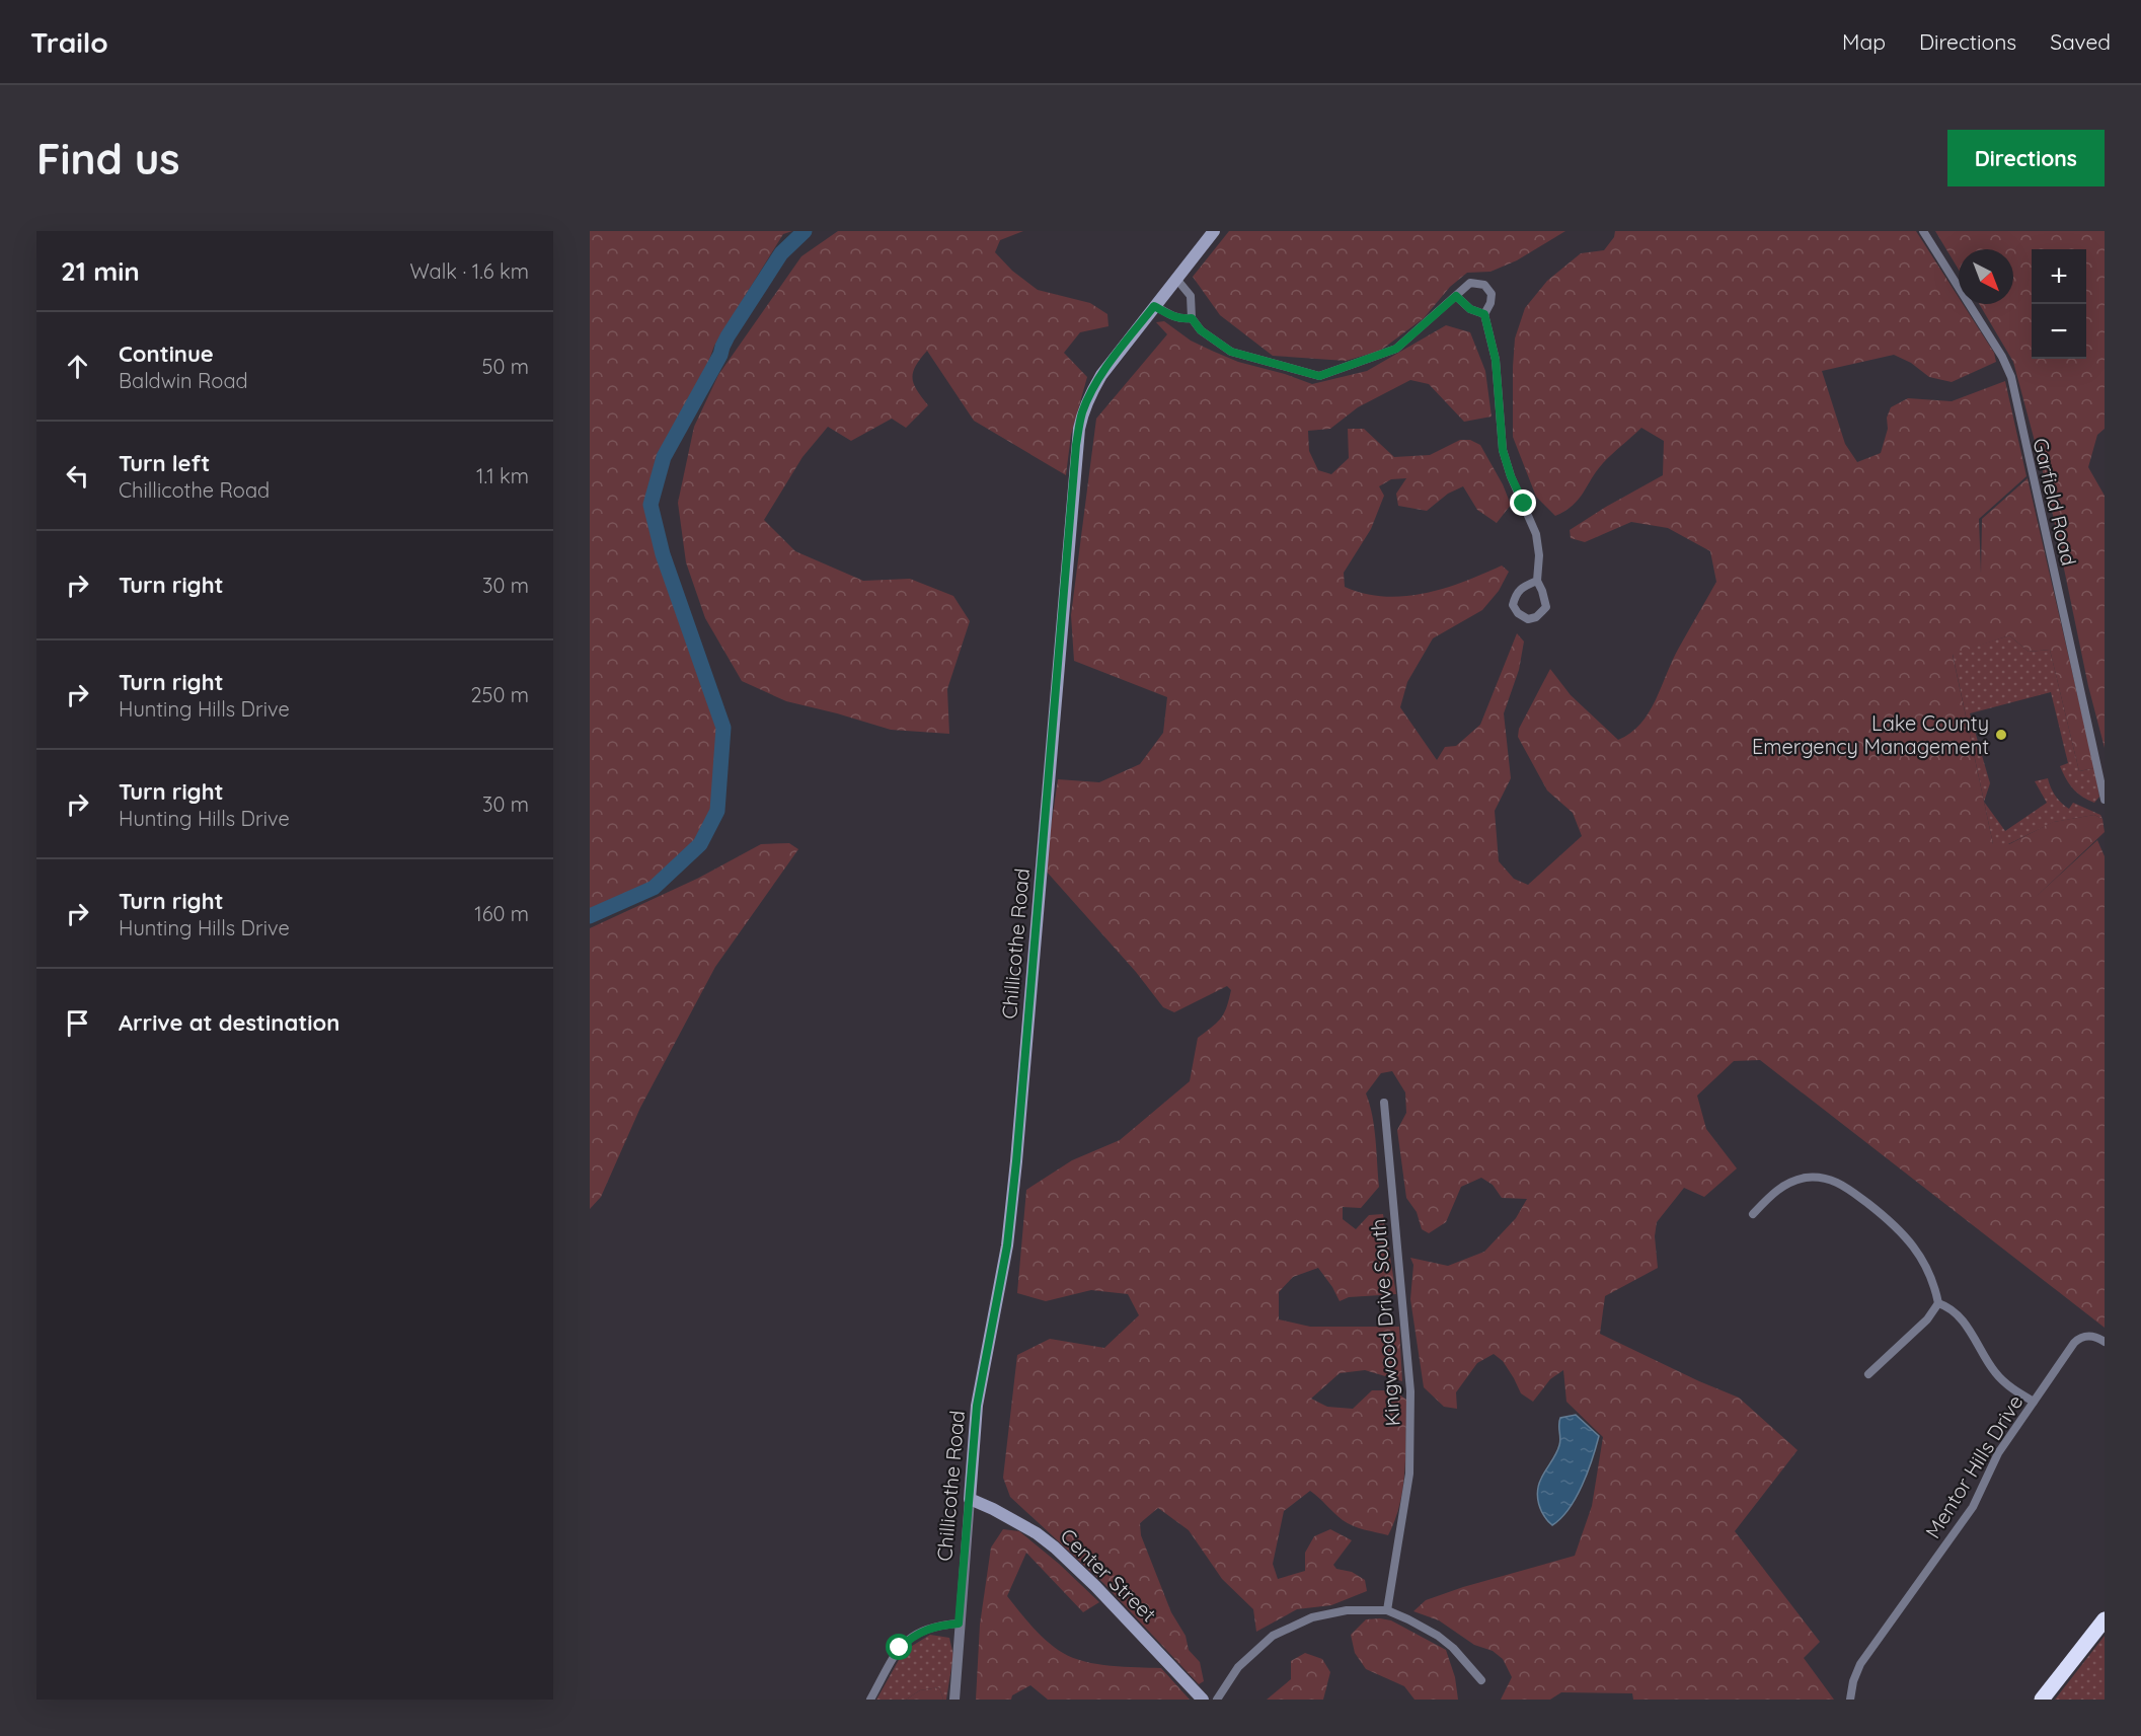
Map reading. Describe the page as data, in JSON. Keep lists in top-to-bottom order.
{
  "streets": {
    "main road": ["Chillicothe Road", "Center Street"],
    "street": ["Garfield Road", "Kingwood Drive South", "Mentor Hills Drive"]
  },
  "crossings": [
    ["Chillicothe Road", "Center Street"]
  ],
  "places": ["Lake County Emergency Management"],
  "north": "bottom right",
  "page": {
    "header": "Trailo",
    "nav": ["Map", "Directions", "Saved"],
    "buttons": "Directions",
    "title": "Find us",
    "heading": ["21 min", "Walk · 1.6 km"],
    "map_buttons": ["+", "−"],
    "list": [
      ["Continue", "Baldwin Road", "50 m"],
      ["Turn left", "Chillicothe Road", "1.1 km"],
      ["Turn right", "30 m"],
      ["Turn right", "Hunting Hills Drive", "250 m"],
      ["Turn right", "Hunting Hills Drive", "30 m"],
      ["Turn right", "Hunting Hills Drive", "160 m"],
      "Arrive at destination"
    ]
  }
}
